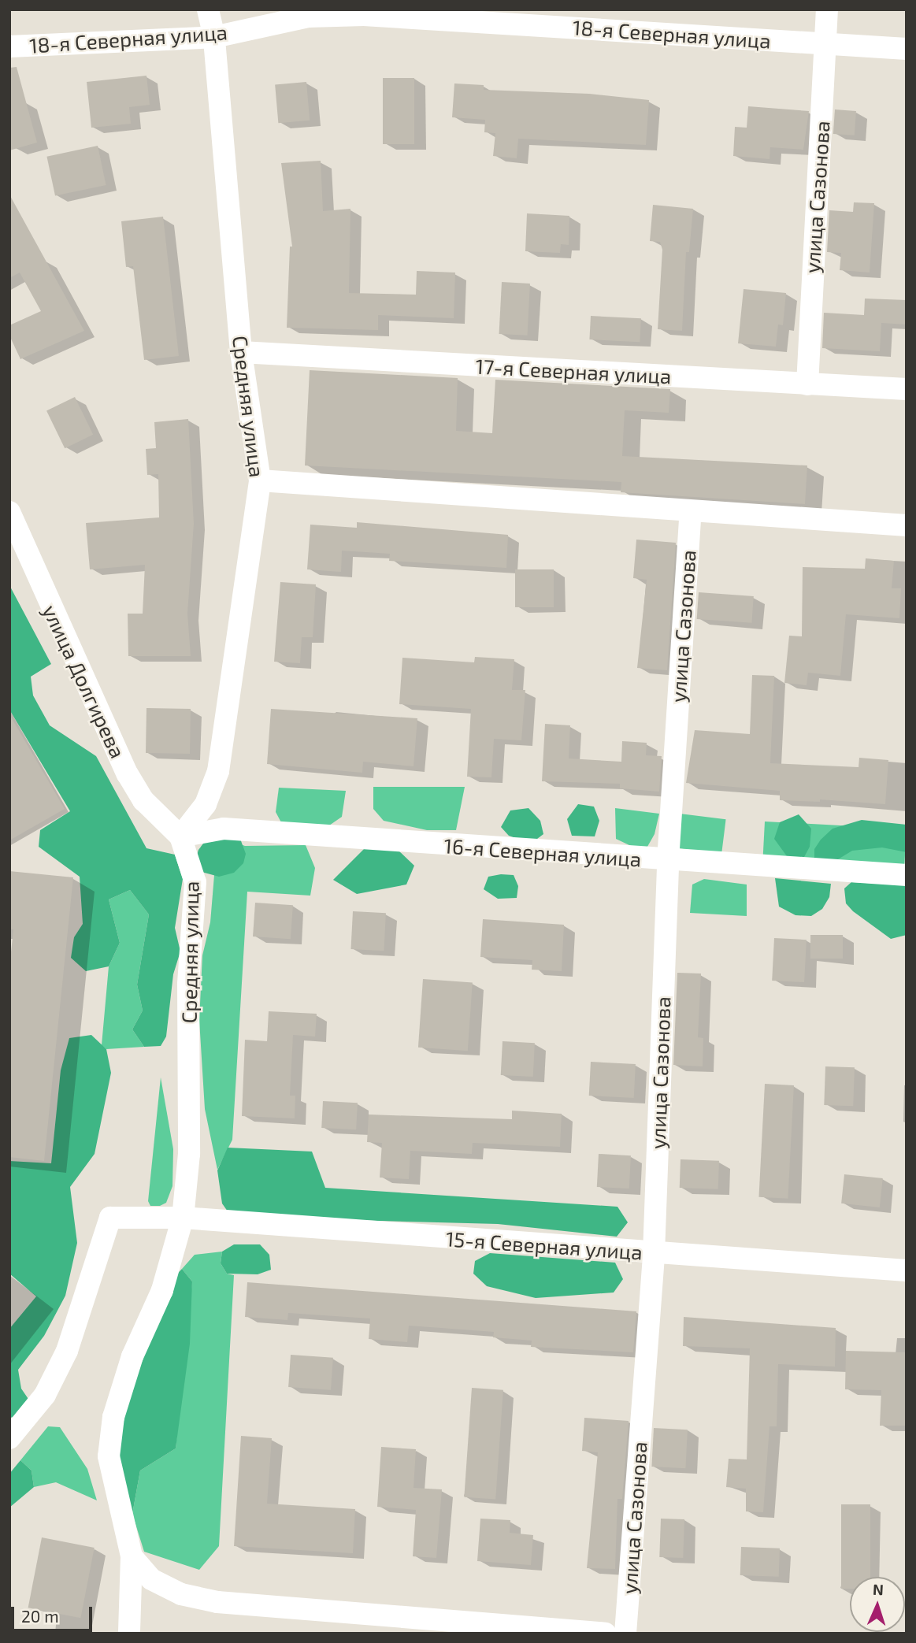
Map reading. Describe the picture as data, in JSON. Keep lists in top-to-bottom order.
{
  "streets": {
    "street": [
      "18-я Северная улица",
      "улица Сазонова",
      "17-я Северная улица",
      "Средняя улица",
      "улица Долгирева",
      "16-я Северная улица",
      "15-я Северная улица"
    ]
  },
  "crossings": [
    ["18-я Северная улица", "улица Сазонова"],
    ["18-я Северная улица", "Средняя улица"],
    ["улица Сазонова", "17-я Северная улица"],
    ["улица Сазонова", "16-я Северная улица"],
    ["улица Сазонова", "15-я Северная улица"],
    ["17-я Северная улица", "Средняя улица"],
    ["Средняя улица", "улица Долгирева"],
    ["Средняя улица", "16-я Северная улица"],
    ["Средняя улица", "15-я Северная улица"],
    ["улица Долгирева", "16-я Северная улица"]
  ],
  "scale_bar": "20 m",
  "north": "top"
}
